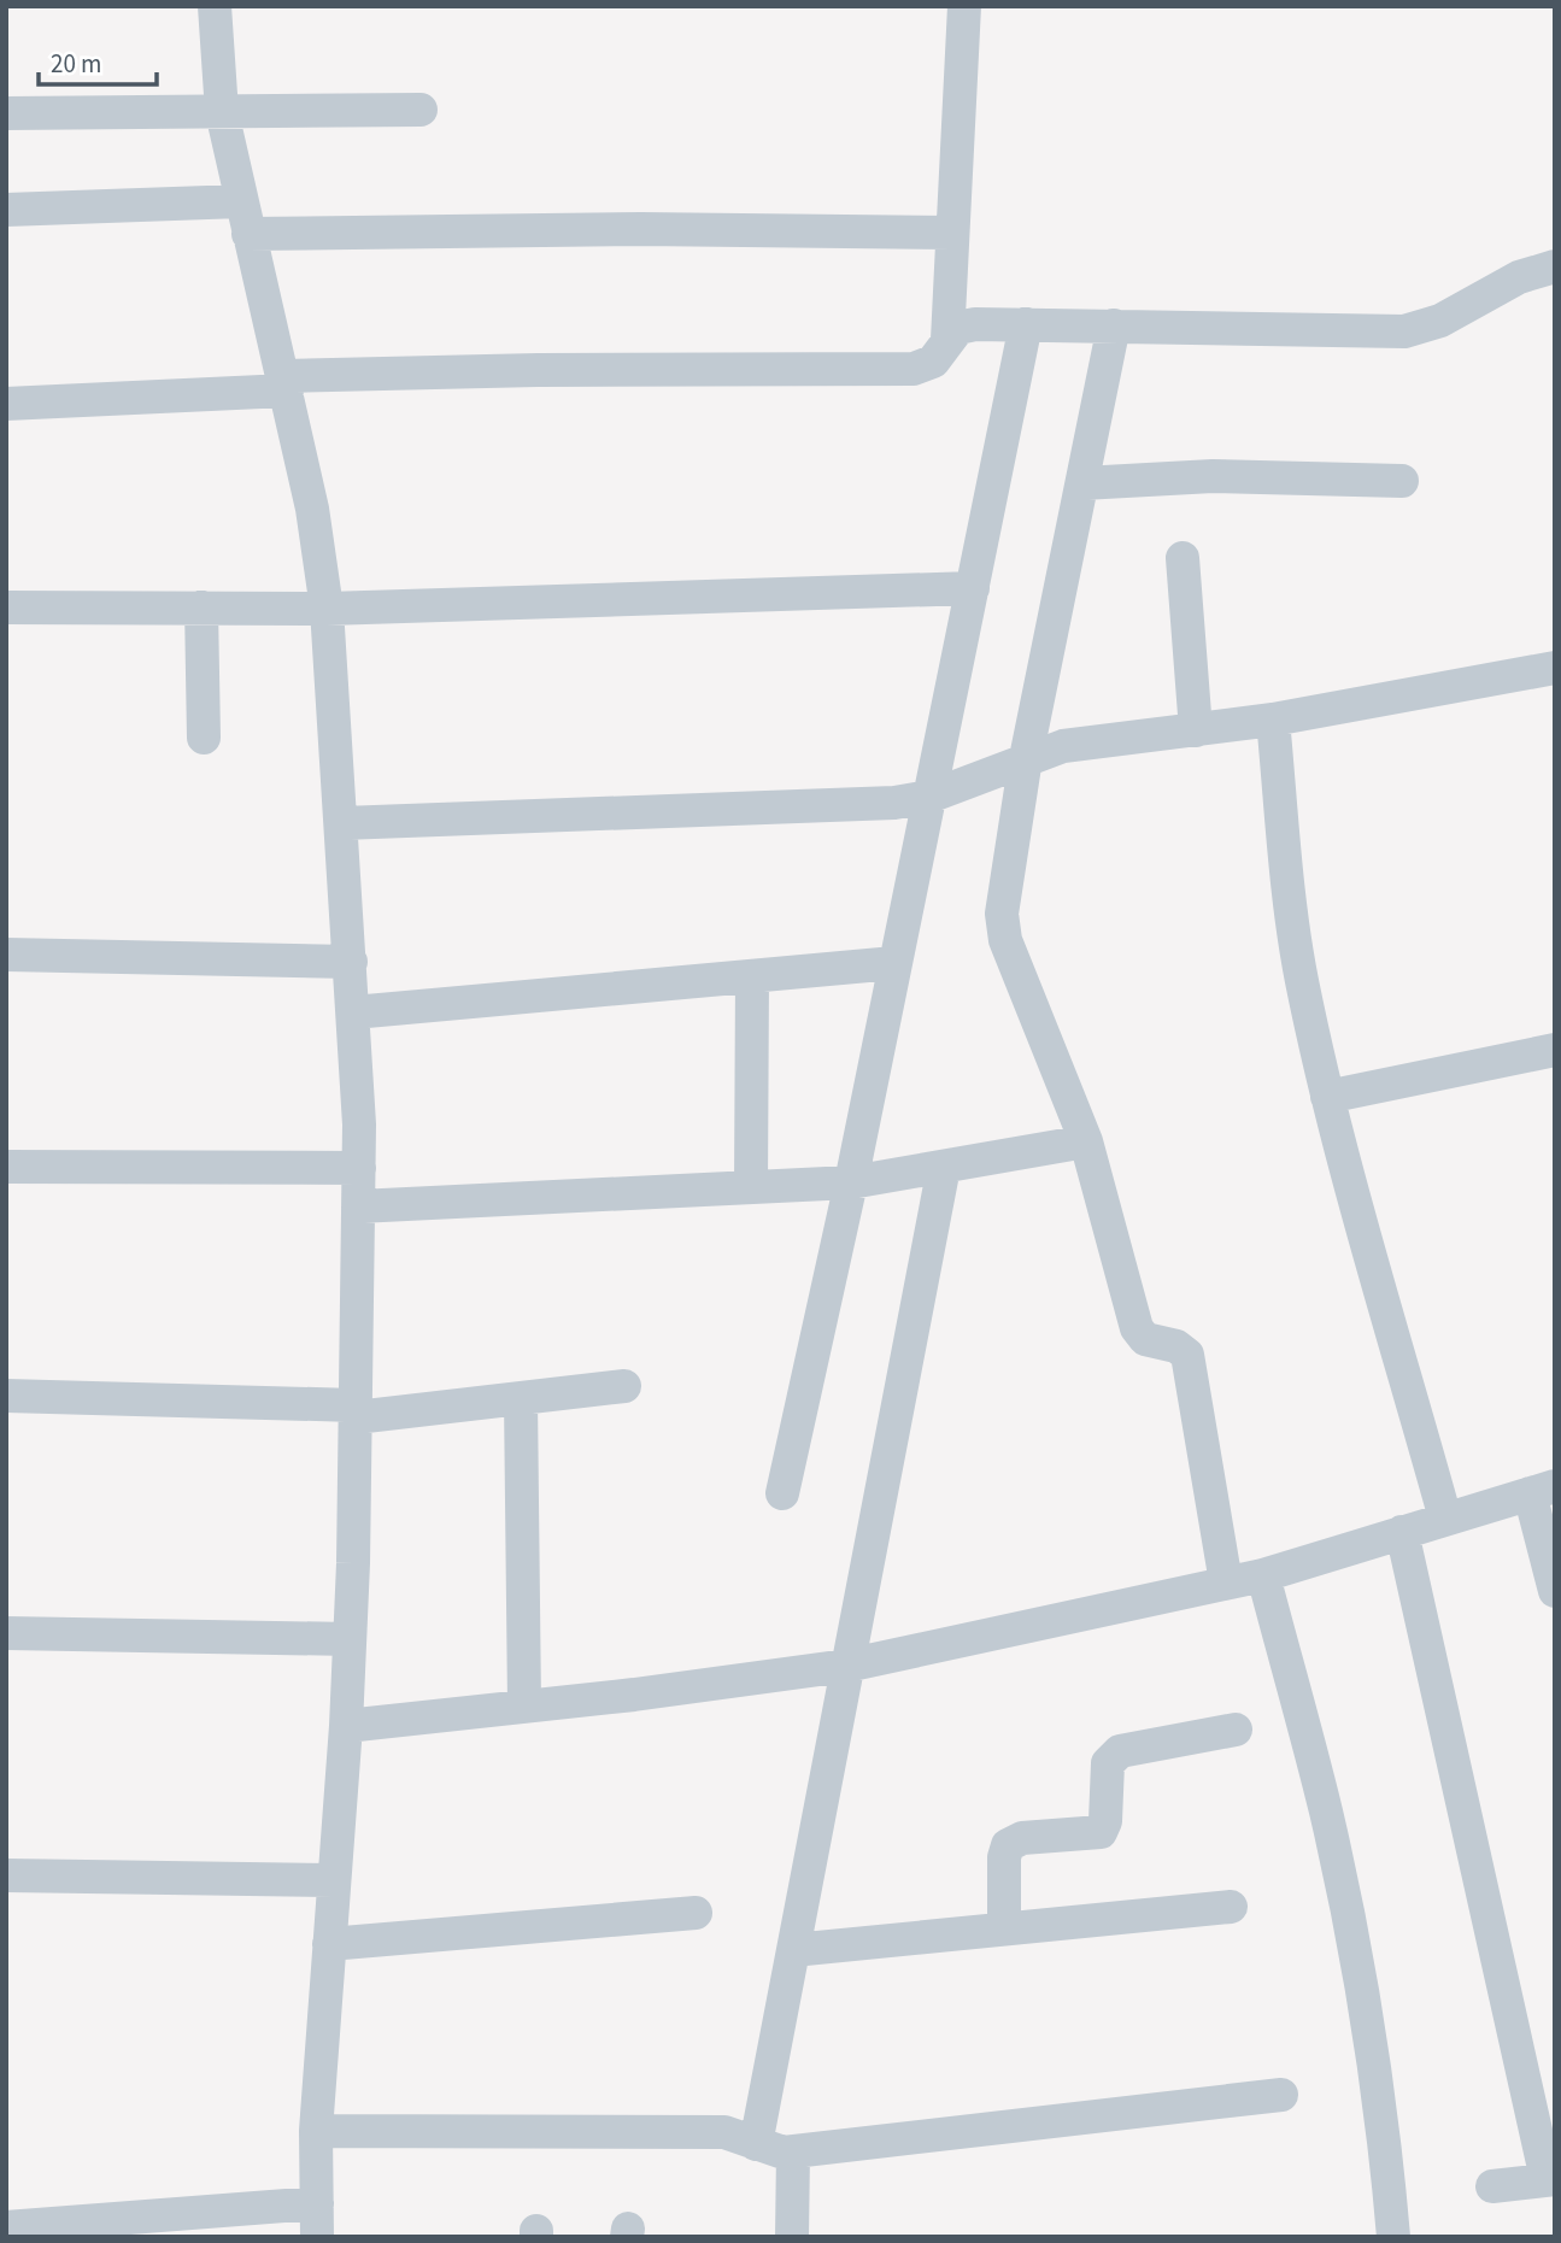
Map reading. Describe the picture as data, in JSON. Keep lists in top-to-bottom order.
{
  "scale_bar": "20 m"
}
